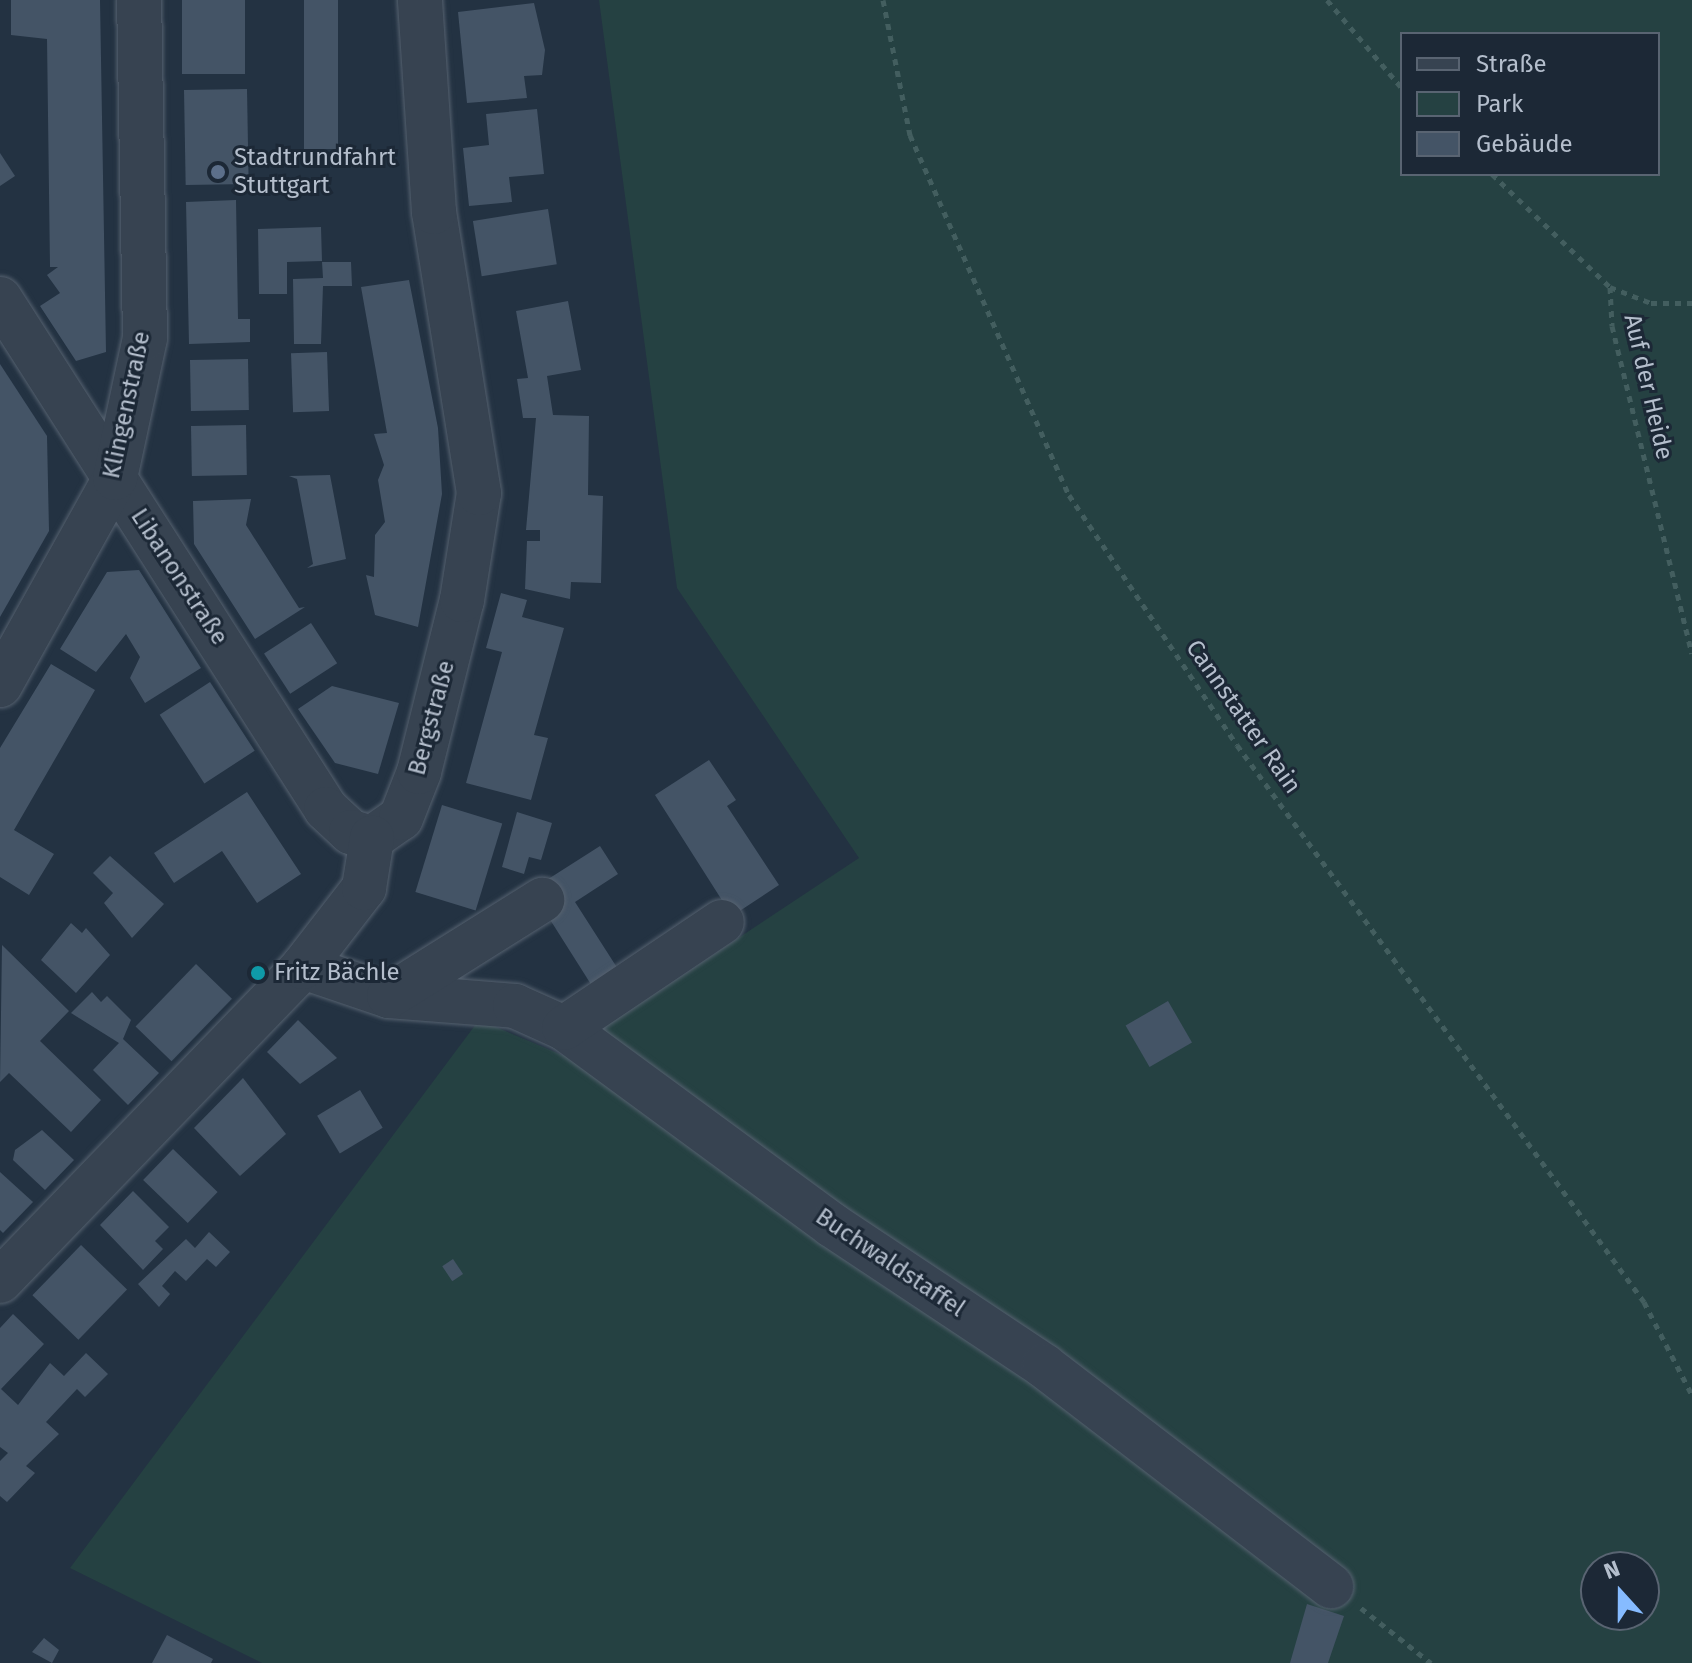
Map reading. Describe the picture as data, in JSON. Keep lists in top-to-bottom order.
{
  "streets": {
    "street": [
      "Klingenstraße",
      "Libanonstraße",
      "Bergstraße",
      "Buchwaldstaffel"
    ],
    "path": ["Auf der Heide", "Cannstatter Rain"]
  },
  "crossings": [
    ["Klingenstraße", "Libanonstraße"],
    ["Libanonstraße", "Bergstraße"]
  ],
  "places": ["Stadtrundfahrt Stuttgart", "Fritz Bächle"],
  "legend": ["Straße", "Park", "Gebäude"],
  "north": "top"
}
